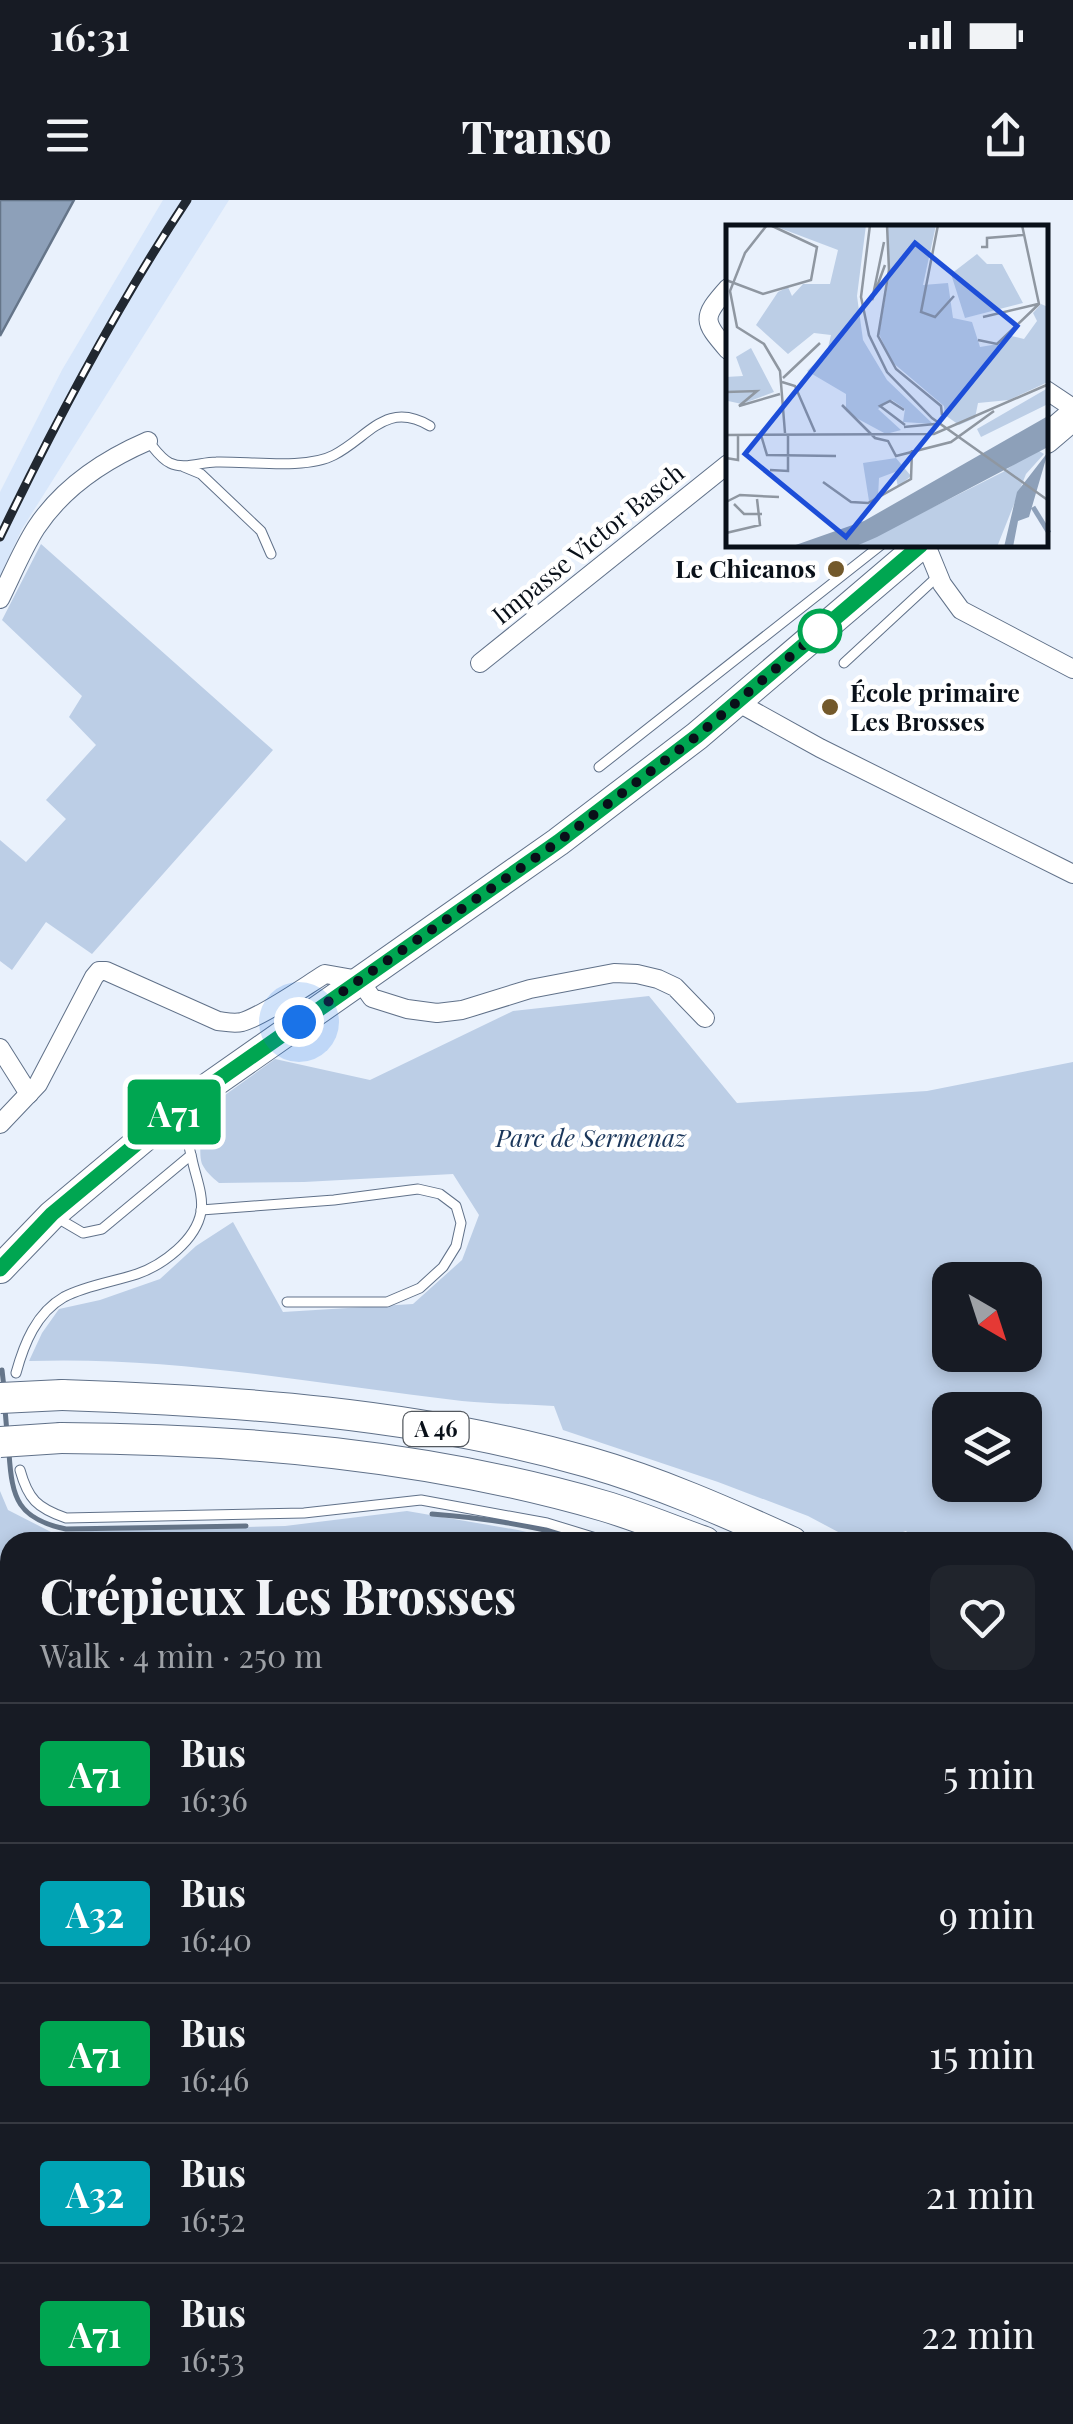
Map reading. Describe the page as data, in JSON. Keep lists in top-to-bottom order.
{
  "streets": {
    "highway": ["A 46"],
    "street": ["Impasse Victor Basch"]
  },
  "parks": ["Parc de Sermenaz"],
  "places": ["Le Chicanos", "École primaire Les Brosses"],
  "lines": ["bus line A71"],
  "north": "bottom right",
  "page": {
    "status": "16:31",
    "header": "Transo",
    "on_map": "A71",
    "heading": ["Crépieux Les Brosses", "Walk · 4 min · 250 m"],
    "list": [
      {
        "mark": "A71",
        "name": "Bus",
        "note": "16:36",
        "value": "5 min"
      },
      {
        "mark": "A32",
        "name": "Bus",
        "note": "16:40",
        "value": "9 min"
      },
      {
        "mark": "A71",
        "name": "Bus",
        "note": "16:46",
        "value": "15 min"
      },
      {
        "mark": "A32",
        "name": "Bus",
        "note": "16:52",
        "value": "21 min"
      },
      {
        "mark": "A71",
        "name": "Bus",
        "note": "16:53",
        "value": "22 min"
      }
    ]
  }
}
